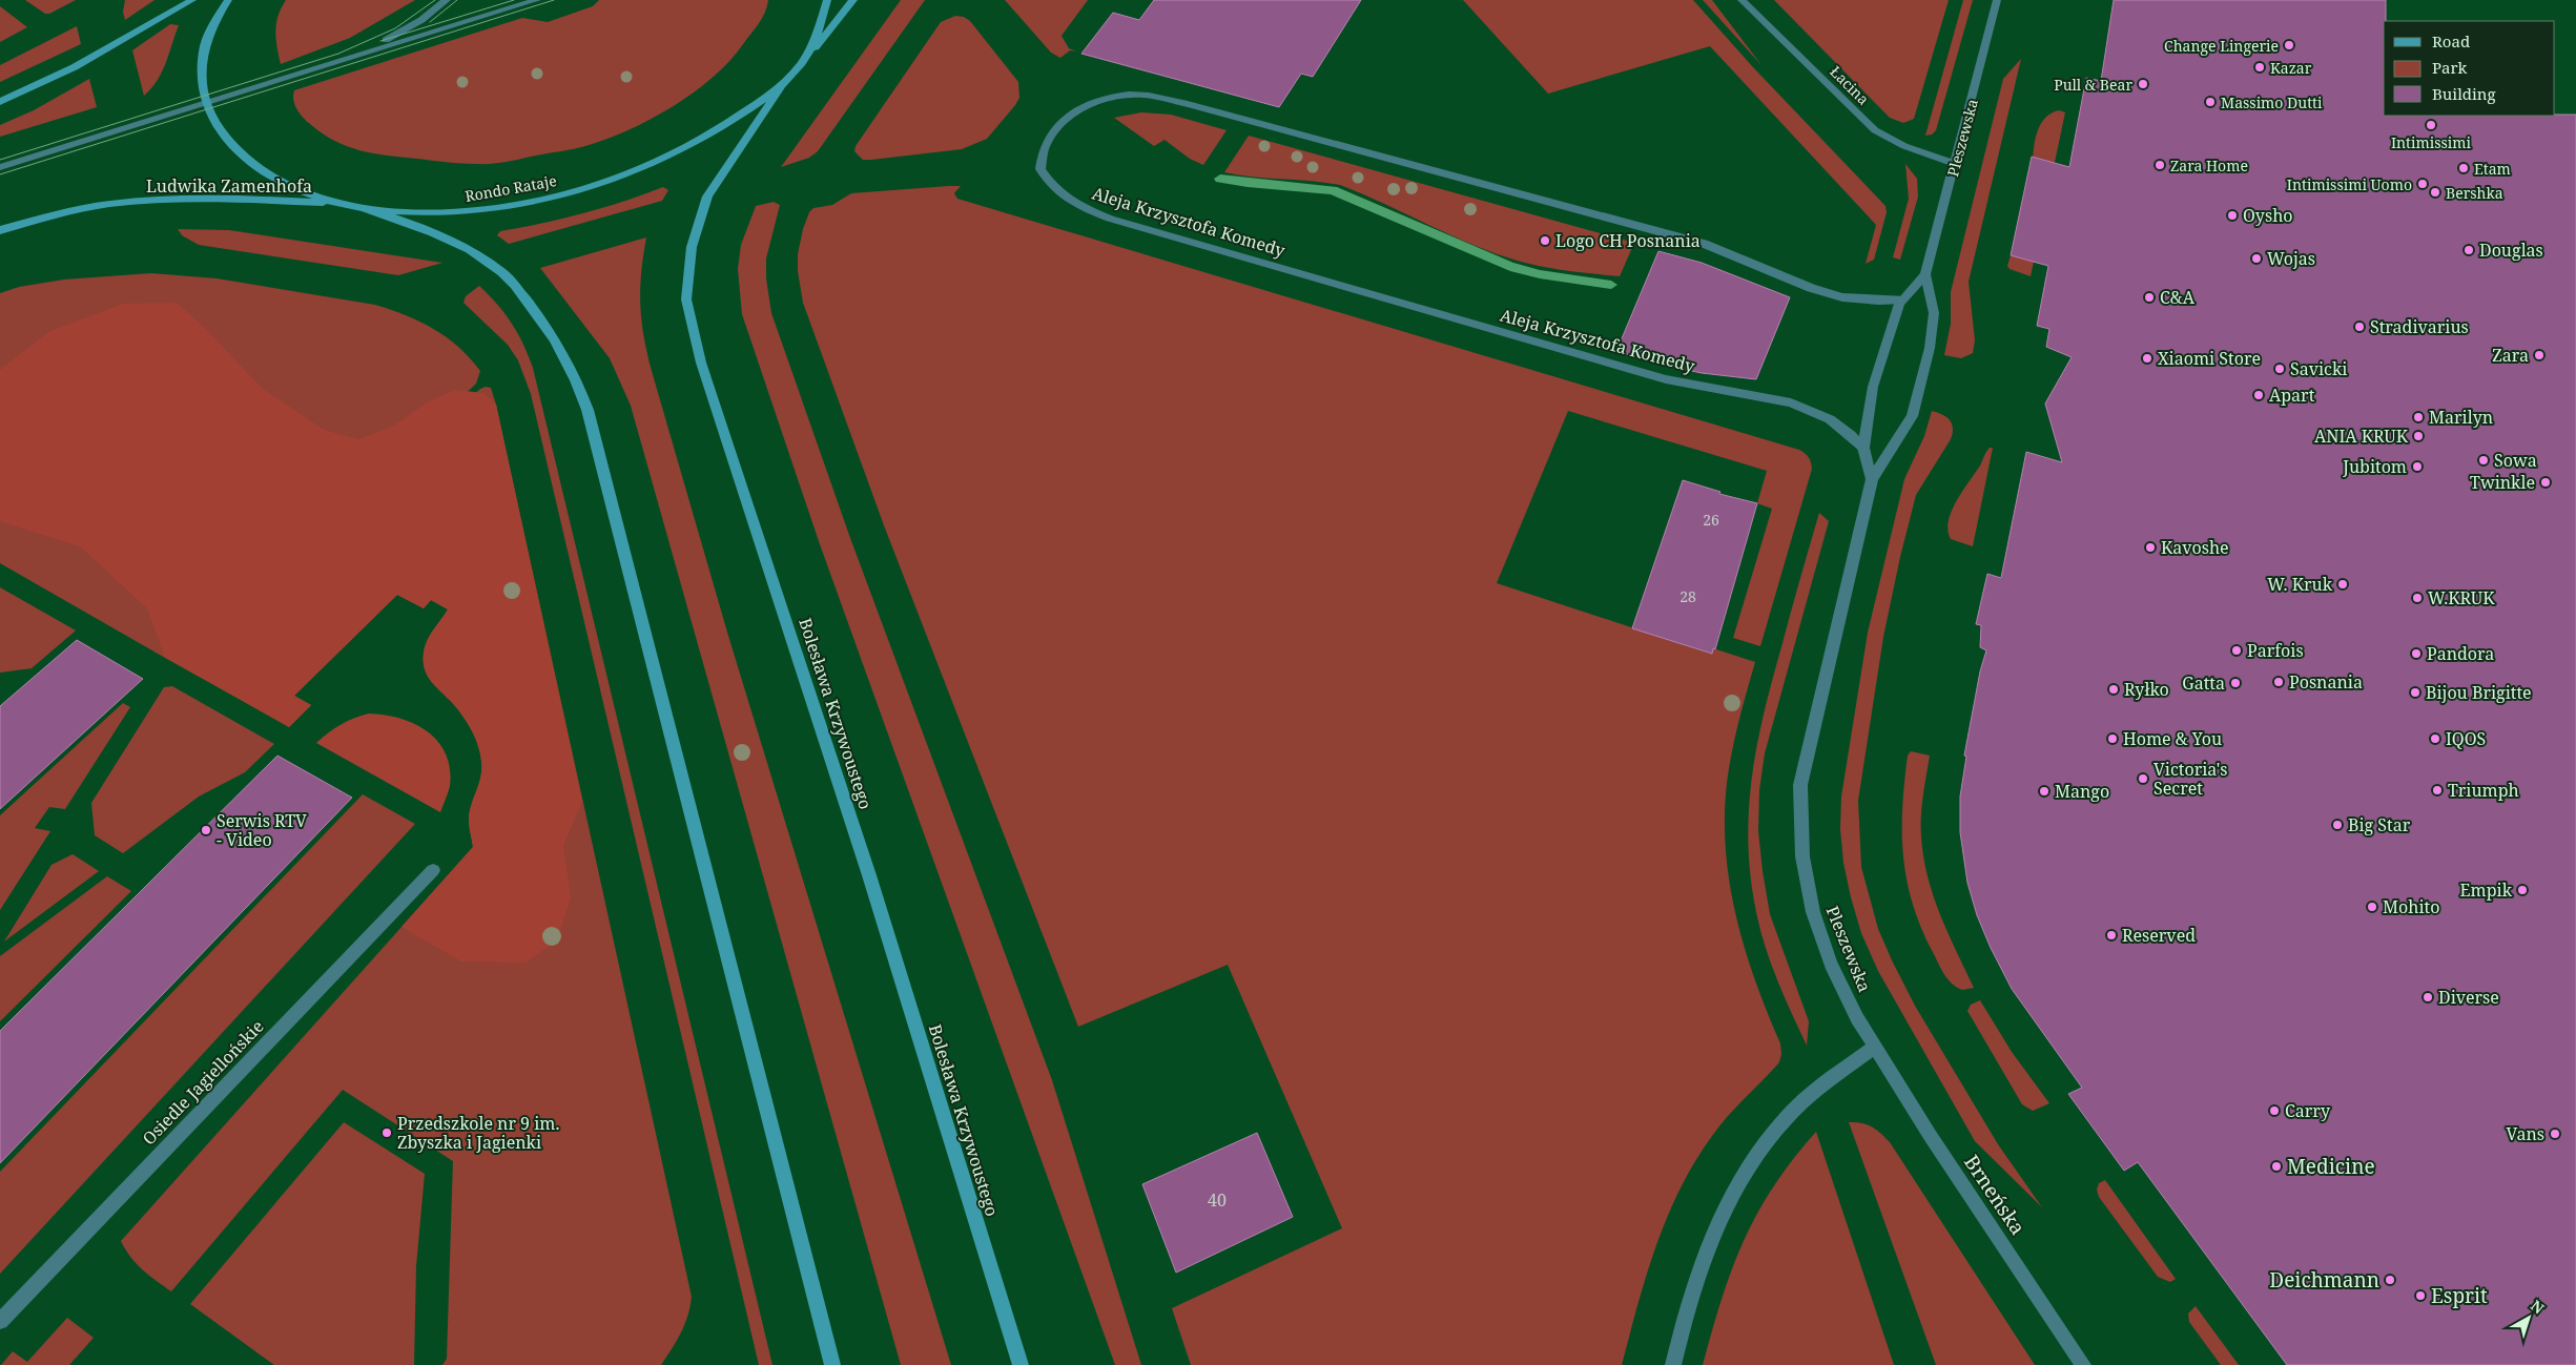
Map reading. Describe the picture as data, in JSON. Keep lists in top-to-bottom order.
{
  "streets": {
    "main road": ["Ludwika Zamenhofa", "Rondo Rataje", "Bolesława Krzywoustego"],
    "street": [
      "Łacina",
      "Pleszewska",
      "Aleja Krzysztofa Komedy",
      "Osiedle Jagiellońskie",
      "Brneńska"
    ]
  },
  "crossings": [
    ["Łacina", "Pleszewska"],
    ["Pleszewska", "Aleja Krzysztofa Komedy"],
    ["Pleszewska", "Brneńska"],
    ["Ludwika Zamenhofa", "Rondo Rataje"],
    ["Rondo Rataje", "Bolesława Krzywoustego"]
  ],
  "places": [
    "Change Lingerie",
    "Kazar",
    "Pull & Bear",
    "Massimo Dutti",
    "Intimissimi",
    "Zara Home",
    "Etam",
    "Intimissimi Uomo",
    "Bershka",
    "Oysho",
    "Logo CH Posnania",
    "Douglas",
    "Wojas",
    "C&A",
    "Stradivarius",
    "Zara",
    "Xiaomi Store",
    "Savicki",
    "Apart",
    "Marilyn",
    "ANIA KRUK",
    "Sowa",
    "Jubitom",
    "Twinkle",
    "Kavoshe",
    "W. Kruk",
    "W.KRUK",
    "Parfois",
    "Pandora",
    "Posnania",
    "Gatta",
    "Ryłko",
    "Bijou Brigitte",
    "Home & You",
    "IQOS",
    "Victoria's Secret",
    "Triumph",
    "Mango",
    "Big Star",
    "Serwis RTV - Video",
    "Empik",
    "Mohito",
    "Reserved",
    "Diverse",
    "Carry",
    "Przedszkole nr 9 im. Zbyszka i Jagienki",
    "Vans",
    "Medicine",
    "Deichmann",
    "Esprit"
  ],
  "house_numbers": ["26", "28", "40"],
  "legend": ["Road", "Park", "Building"],
  "north": "top right"
}
